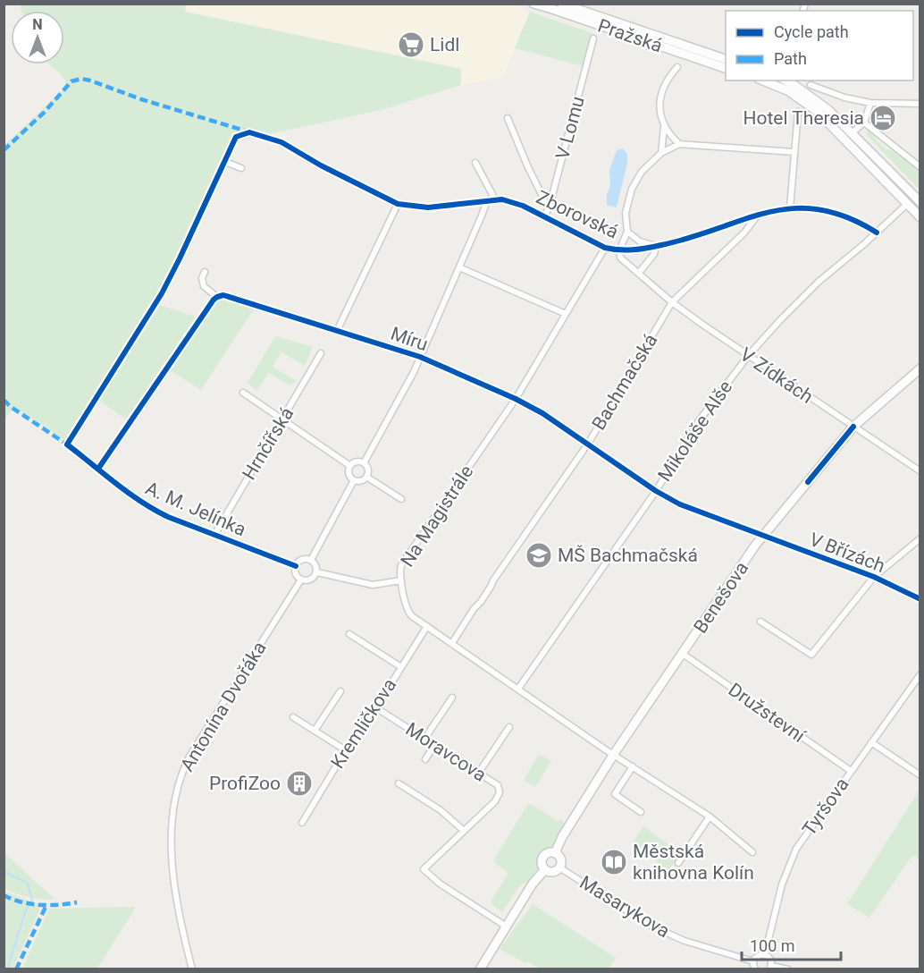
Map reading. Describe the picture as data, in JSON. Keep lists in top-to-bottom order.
{
  "streets": {
    "street": [
      "Pražská",
      "V Lomu",
      "Zborovská",
      "Míru",
      "V Zídkách",
      "Bachmačská",
      "Mikoláše Alše",
      "Hrnčířská",
      "A. M. Jelínka",
      "Na Magistrále",
      "V Břízách",
      "Benešova",
      "Antonína Dvořáka",
      "Družstevní",
      "Kremličkova",
      "Moravcova",
      "Tyršova",
      "Masarykova"
    ]
  },
  "crossings": [
    ["V Lomu", "Zborovská"],
    ["Zborovská", "V Zídkách"],
    ["Zborovská", "Bachmačská"],
    ["Zborovská", "Mikoláše Alše"],
    ["Zborovská", "A. M. Jelínka"],
    ["Zborovská", "Na Magistrále"],
    ["Míru", "Bachmačská"],
    ["Míru", "Mikoláše Alše"],
    ["Míru", "Na Magistrále"],
    ["Míru", "V Břízách"],
    ["Míru", "Benešova"],
    ["V Zídkách", "Bachmačská"],
    ["V Zídkách", "Mikoláše Alše"],
    ["V Zídkách", "Benešova"],
    ["Bachmačská", "Na Magistrále"],
    ["Mikoláše Alše", "Na Magistrále"],
    ["Hrnčířská", "A. M. Jelínka"],
    ["A. M. Jelínka", "Antonína Dvořáka"],
    ["Na Magistrále", "Benešova"],
    ["Na Magistrále", "Kremličkova"],
    ["V Břízách", "Benešova"],
    ["Benešova", "Družstevní"],
    ["Benešova", "Moravcova"],
    ["Benešova", "Masarykova"],
    ["Družstevní", "Tyršova"],
    ["Kremličkova", "Moravcova"]
  ],
  "places": {
    "supermarket": ["Lidl"],
    "hotel": ["Hotel Theresia"],
    "school or university": ["MŠ Bachmačská"],
    "building": ["ProfiZoo"],
    "library": ["Městská knihovna Kolín"]
  },
  "legend": ["Cycle path", "Path"],
  "scale_bar": "100 m",
  "north": "top"
}
